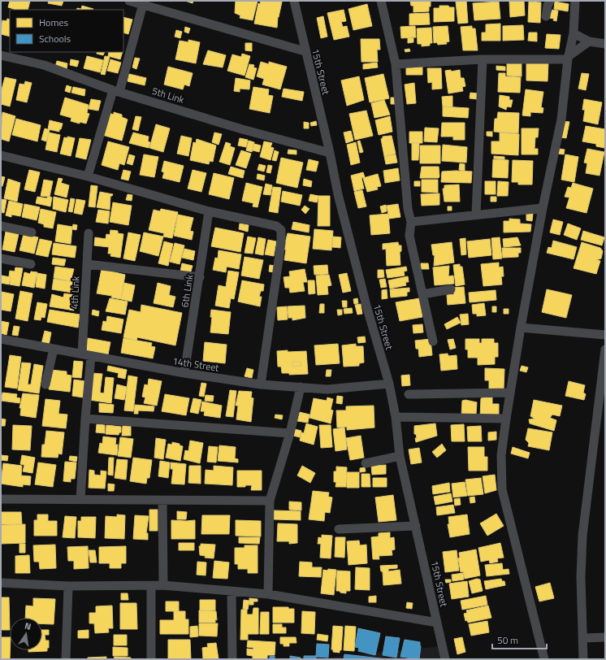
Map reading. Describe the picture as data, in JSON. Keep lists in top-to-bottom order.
{
  "streets": {
    "street": [
      "15th Street",
      "5th Link",
      "6th Link",
      "4th Link",
      "14th Street"
    ]
  },
  "crossings": [
    ["15th Street", "5th Link"],
    ["15th Street", "14th Street"],
    ["6th Link", "14th Street"],
    ["4th Link", "14th Street"]
  ],
  "legend": ["Homes", "Schools"],
  "scale_bar": "50 m",
  "north": "top"
}
